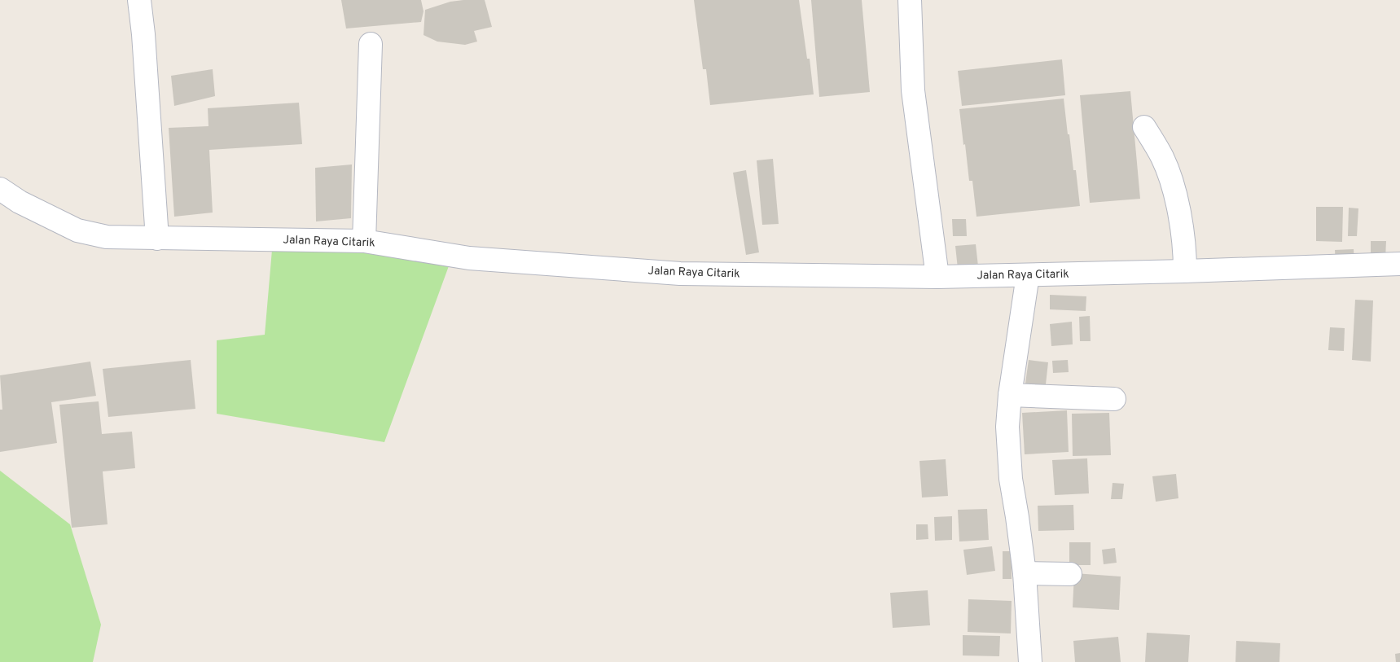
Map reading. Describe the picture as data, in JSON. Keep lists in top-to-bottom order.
{
  "streets": {
    "street": ["Jalan Raya Citarik"]
  }
}
